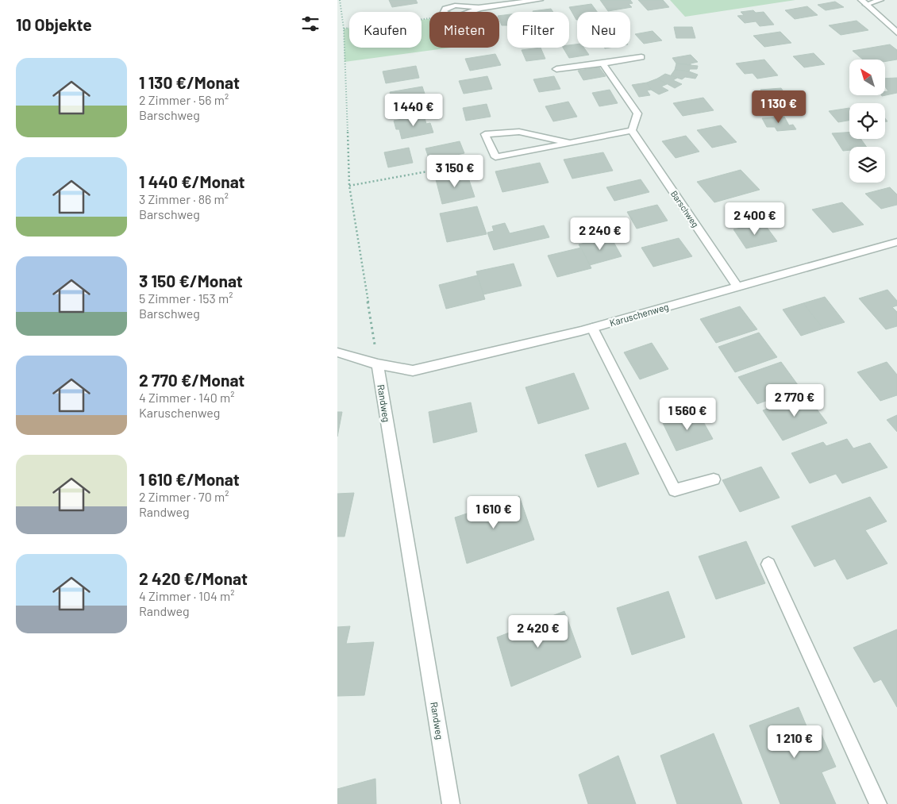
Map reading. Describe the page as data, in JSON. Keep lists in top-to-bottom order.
{
  "streets": {
    "street": ["Barschweg", "Karuschenweg", "Randweg"]
  },
  "crossings": [
    ["Barschweg", "Karuschenweg"],
    ["Karuschenweg", "Randweg"]
  ],
  "north": "top left",
  "page": {
    "heading": "10 Objekte",
    "chip": [
      "Kaufen",
      "Mieten",
      "Filter",
      "Neu"
    ],
    "list": [
      {
        "name": "1 130 €/Monat",
        "note": "2 Zimmer · 56 m² · Barschweg"
      },
      {
        "name": "1 440 €/Monat",
        "note": "3 Zimmer · 86 m² · Barschweg"
      },
      {
        "name": "3 150 €/Monat",
        "note": "5 Zimmer · 153 m² · Barschweg"
      },
      {
        "name": "2 770 €/Monat",
        "note": "4 Zimmer · 140 m² · Karuschenweg"
      },
      {
        "name": "1 610 €/Monat",
        "note": "2 Zimmer · 70 m² · Randweg"
      },
      {
        "name": "2 420 €/Monat",
        "note": "4 Zimmer · 104 m² · Randweg"
      }
    ],
    "price": [
      "1 130 €",
      "1 440 €",
      "3 150 €",
      "2 400 €",
      "2 240 €",
      "2 770 €",
      "1 560 €",
      "1 610 €",
      "2 420 €",
      "1 210 €"
    ]
  }
}
